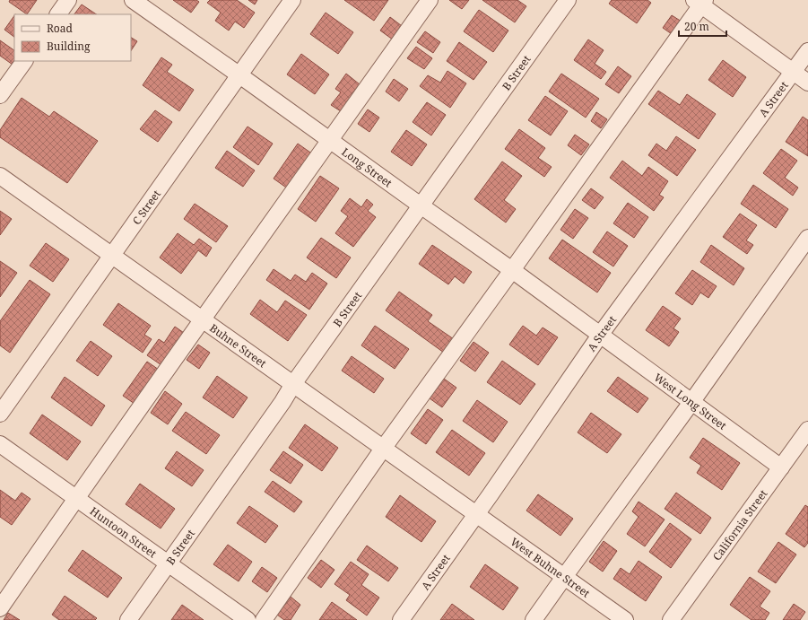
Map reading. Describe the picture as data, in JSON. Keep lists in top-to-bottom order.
{
  "streets": {
    "street": [
      "B Street",
      "A Street",
      "Long Street",
      "C Street",
      "Buhne Street",
      "West Long Street",
      "California Street",
      "Huntoon Street",
      "West Buhne Street"
    ]
  },
  "crossings": [
    ["B Street", "Long Street"],
    ["B Street", "Buhne Street"],
    ["B Street", "Huntoon Street"],
    ["A Street", "Long Street"],
    ["A Street", "Buhne Street"],
    ["A Street", "West Long Street"],
    ["A Street", "West Buhne Street"],
    ["Long Street", "C Street"],
    ["Long Street", "West Long Street"],
    ["C Street", "Buhne Street"],
    ["Buhne Street", "West Buhne Street"],
    ["West Long Street", "California Street"]
  ],
  "legend": ["Road", "Building"],
  "scale_bar": "20 m"
}
